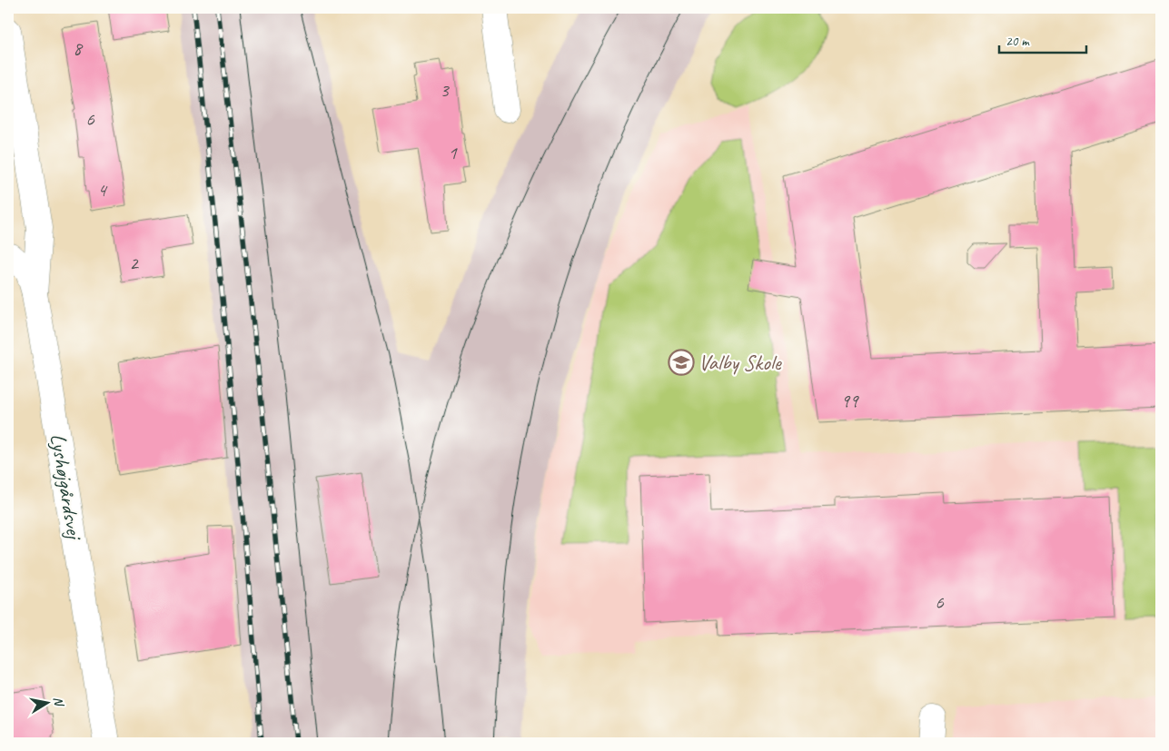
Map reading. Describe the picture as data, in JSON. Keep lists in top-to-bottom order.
{
  "streets": {
    "street": ["Lyshøjgårdsvej"]
  },
  "places": {
    "school or university": ["Valby Skole"]
  },
  "house_numbers": [
    "8",
    "3",
    "6",
    "1",
    "4",
    "2",
    "99",
    "6"
  ],
  "scale_bar": "20 m",
  "north": "right"
}
